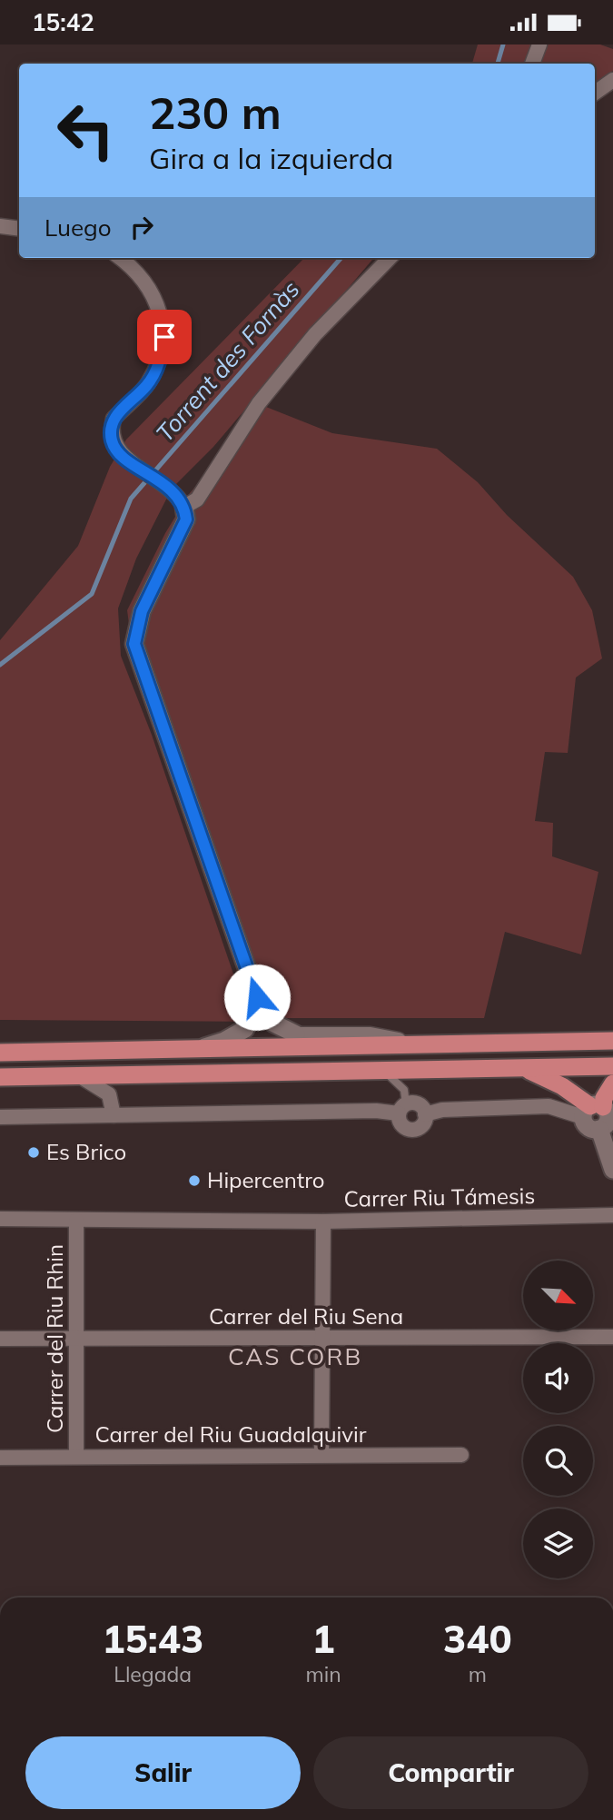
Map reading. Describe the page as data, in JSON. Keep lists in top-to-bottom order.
{
  "streets": {
    "street": [
      "Carrer Riu Támesis",
      "Carrer del Riu Sena",
      "Carrer del Riu Rhin",
      "Carrer del Riu Guadalquivir"
    ]
  },
  "crossings": [
    ["Carrer Riu Támesis", "Carrer del Riu Rhin"],
    ["Carrer del Riu Sena", "Carrer del Riu Rhin"],
    ["Carrer del Riu Rhin", "Carrer del Riu Guadalquivir"]
  ],
  "districts": ["CAS CORB"],
  "water": ["Torrent des Fornàs"],
  "places": ["Es Brico", "Hipercentro"],
  "north": "bottom right",
  "page": {
    "status": "15:42",
    "turn": ["230 m", "Gira a la izquierda"],
    "then": "Luego",
    "eta": [
      "15:43",
      "Llegada",
      "1",
      "min",
      "340",
      "m"
    ],
    "buttons": ["Salir", "Compartir"]
  }
}
